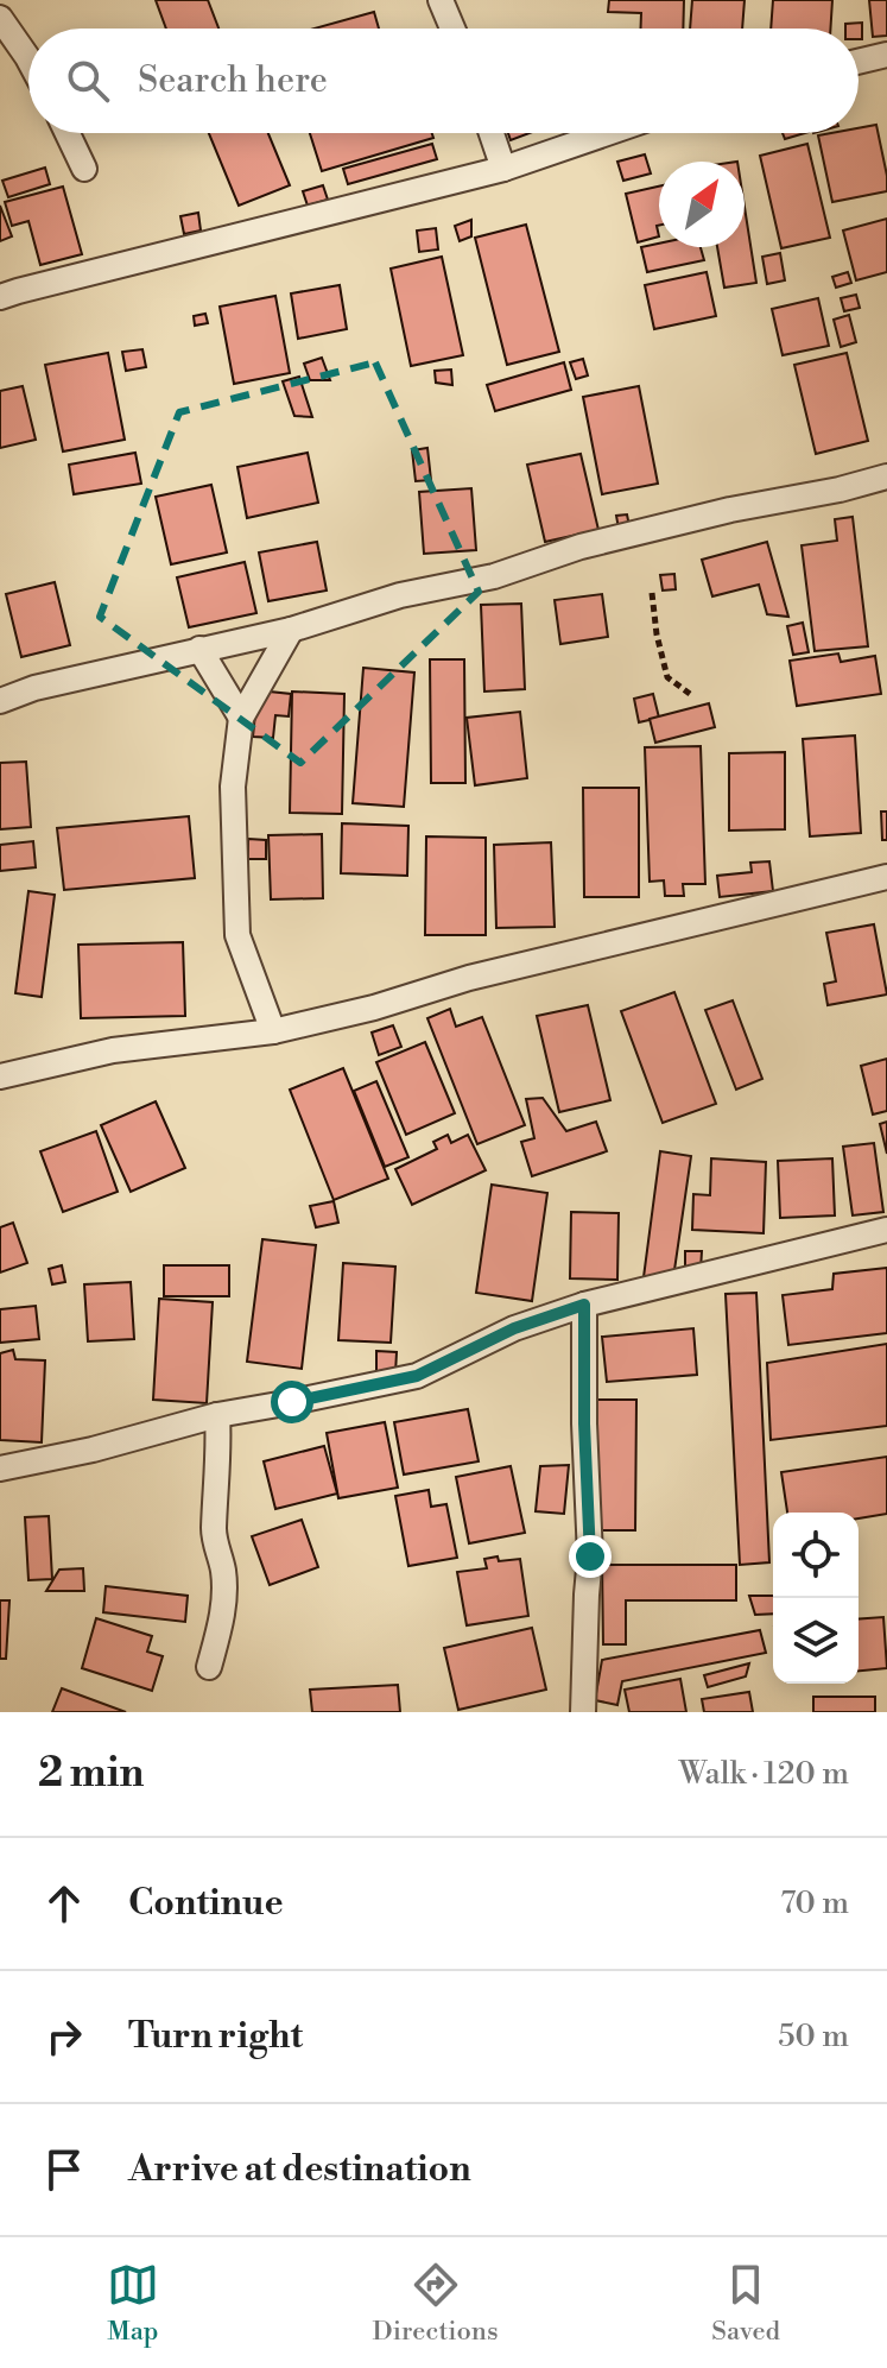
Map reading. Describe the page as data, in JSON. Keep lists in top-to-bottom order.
{
  "north": "top right",
  "page": {
    "search": "Search here",
    "heading": ["2 min", "Walk · 120 m"],
    "list": [
      ["Continue", "70 m"],
      ["Turn right", "50 m"],
      "Arrive at destination"
    ],
    "nav": ["Map", "Directions", "Saved"]
  }
}
